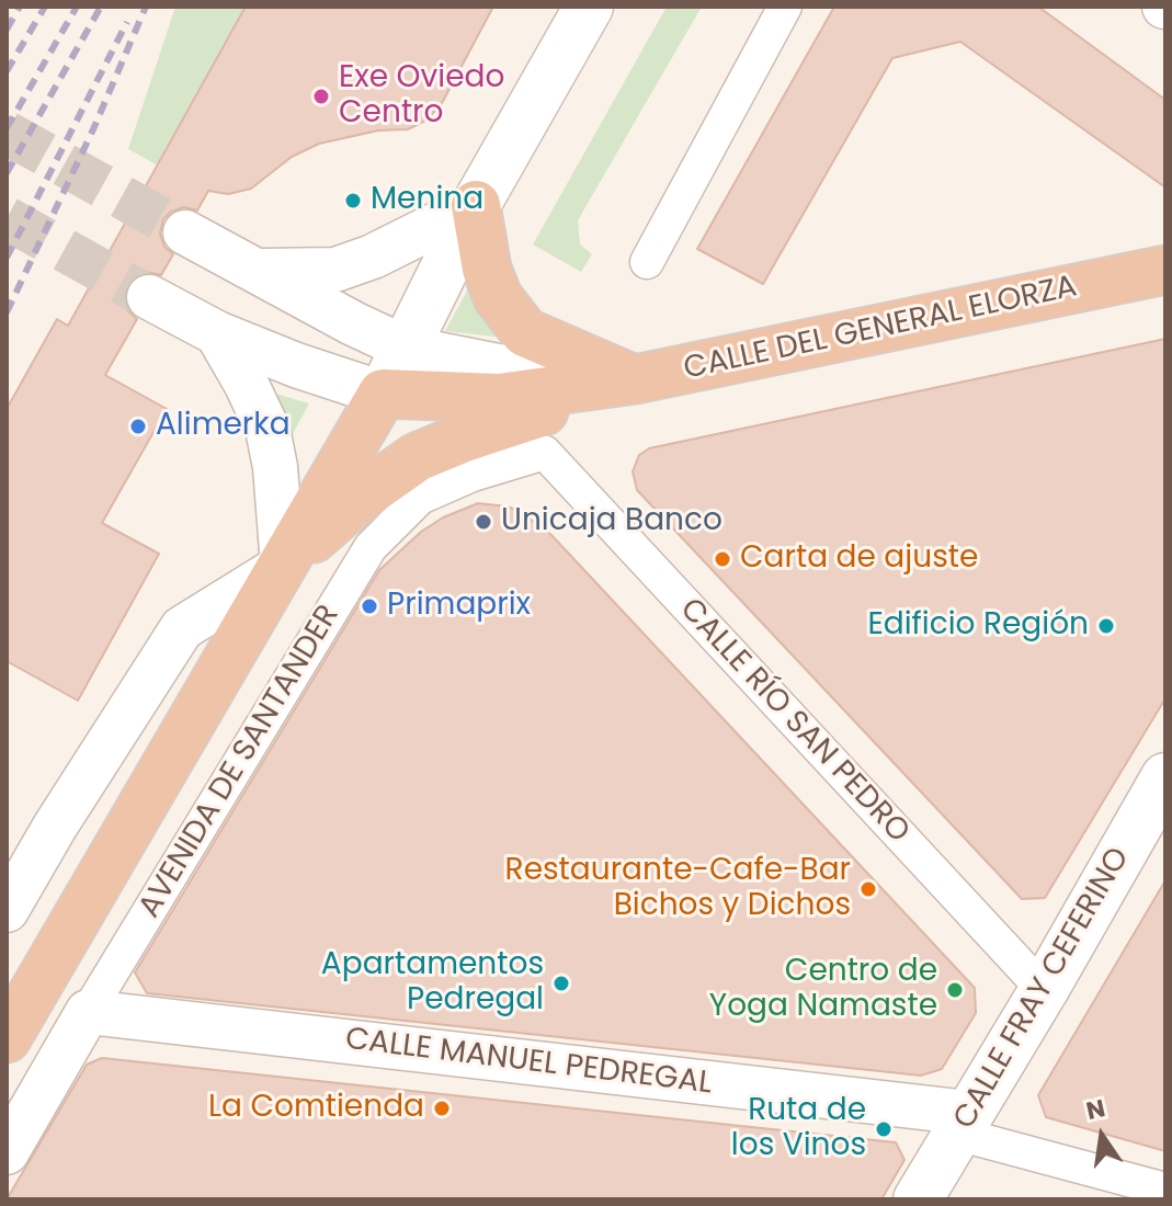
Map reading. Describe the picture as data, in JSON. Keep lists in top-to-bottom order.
{
  "streets": {
    "highway": ["CALLE DEL GENERAL ELORZA", "AVENIDA DE SANTANDER"],
    "street": ["CALLE RÍO SAN PEDRO", "CALLE FRAY CEFERINO", "CALLE MANUEL PEDREGAL"]
  },
  "crossings": [
    ["CALLE DEL GENERAL ELORZA", "AVENIDA DE SANTANDER"],
    ["CALLE RÍO SAN PEDRO", "AVENIDA DE SANTANDER"],
    ["CALLE RÍO SAN PEDRO", "CALLE FRAY CEFERINO"],
    ["AVENIDA DE SANTANDER", "CALLE MANUEL PEDREGAL"],
    ["CALLE FRAY CEFERINO", "CALLE MANUEL PEDREGAL"]
  ],
  "places": [
    "Exe Oviedo Centro",
    "Menina",
    "Alimerka",
    "Unicaja Banco",
    "Carta de ajuste",
    "Primaprix",
    "Edificio Región",
    "Restaurante-Cafe-Bar Bichos y Dichos",
    "Apartamentos Pedregal",
    "Centro de Yoga Namaste",
    "La Comtienda",
    "Ruta de los Vinos"
  ],
  "north": "top"
}
